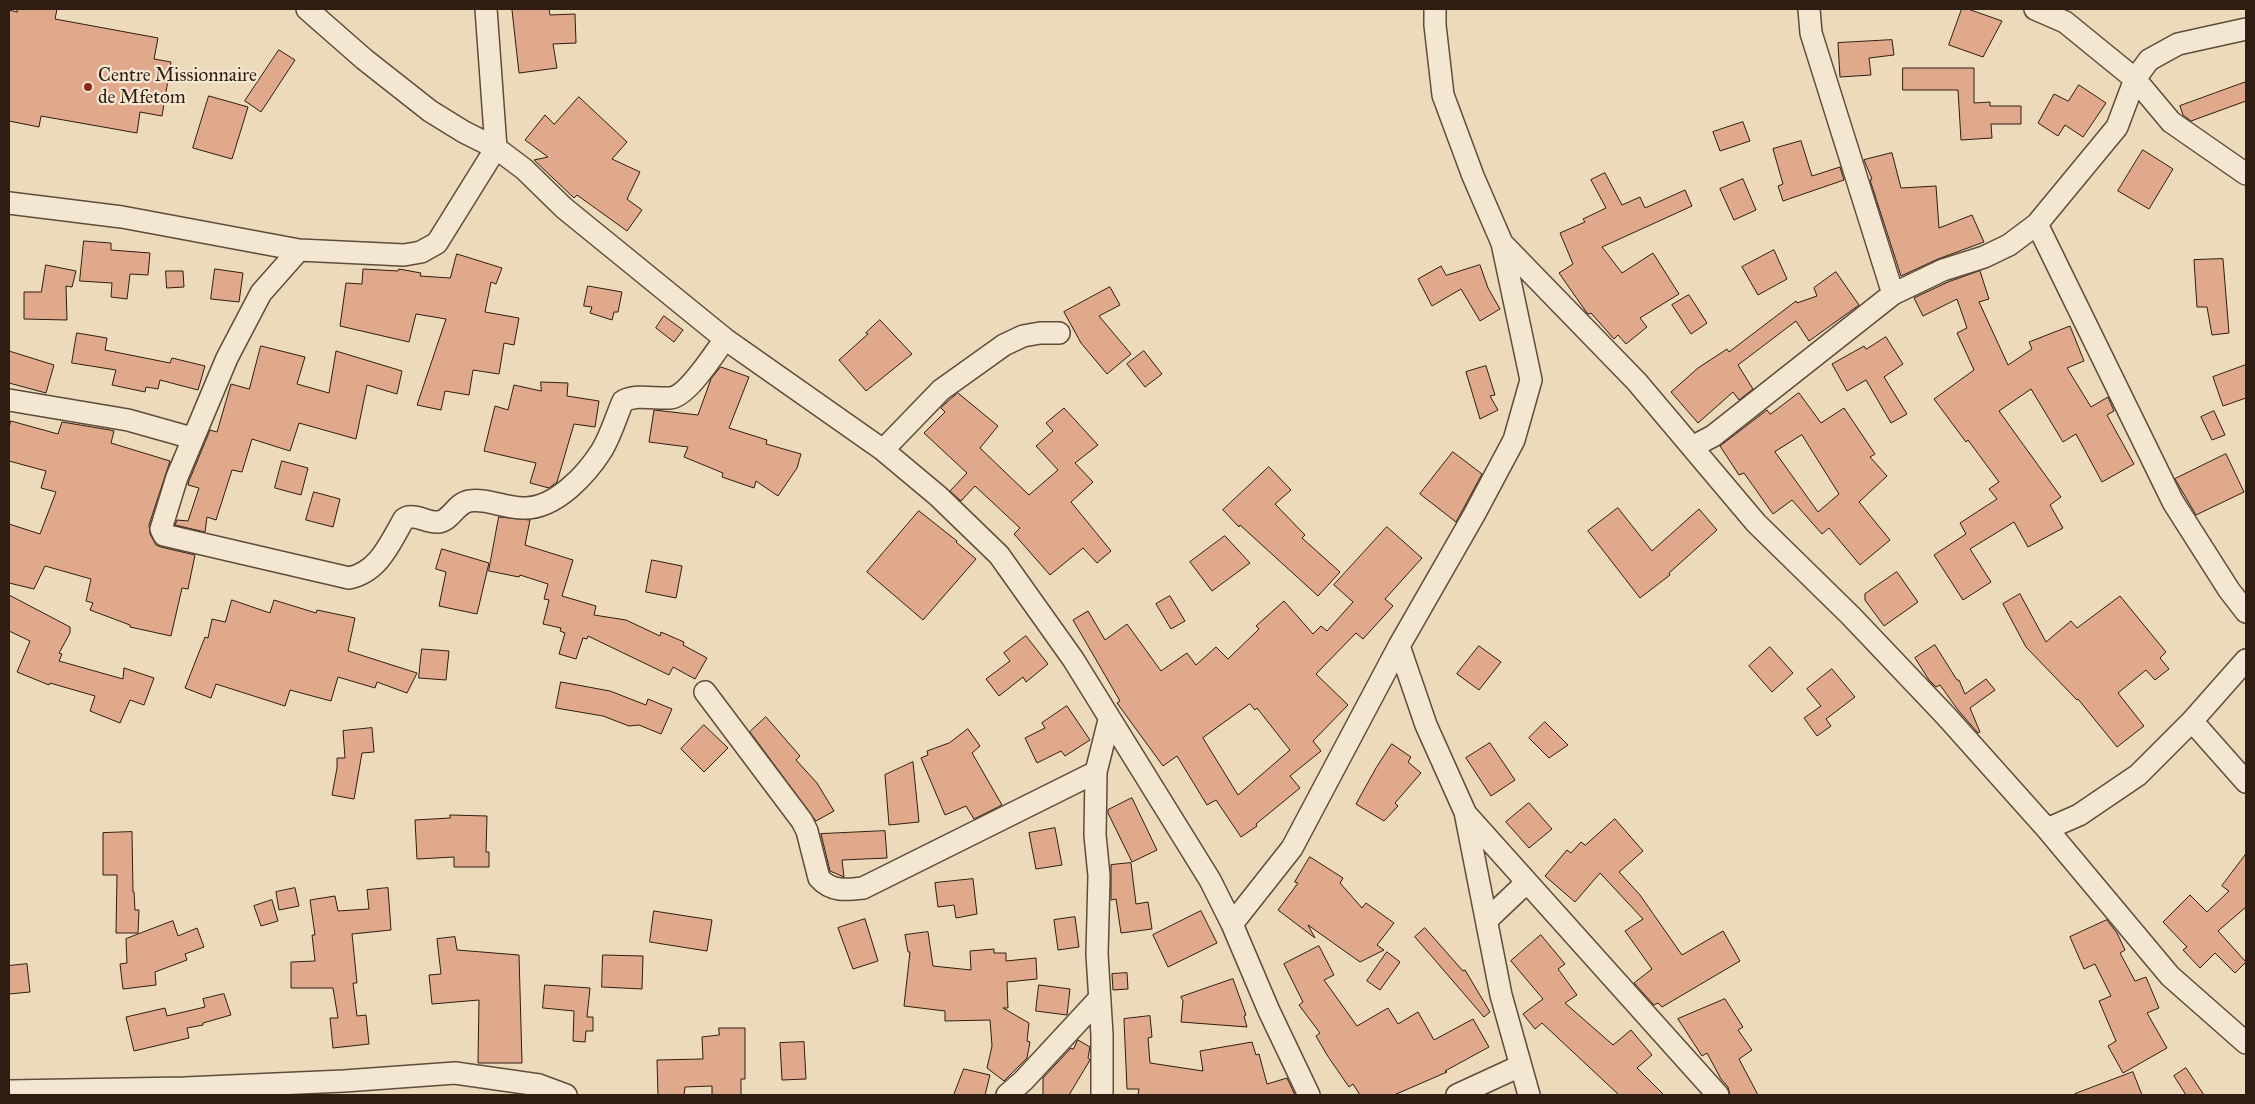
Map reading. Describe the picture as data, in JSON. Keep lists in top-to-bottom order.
{
  "places": ["Centre Missionnaire de Mfetom"]
}
